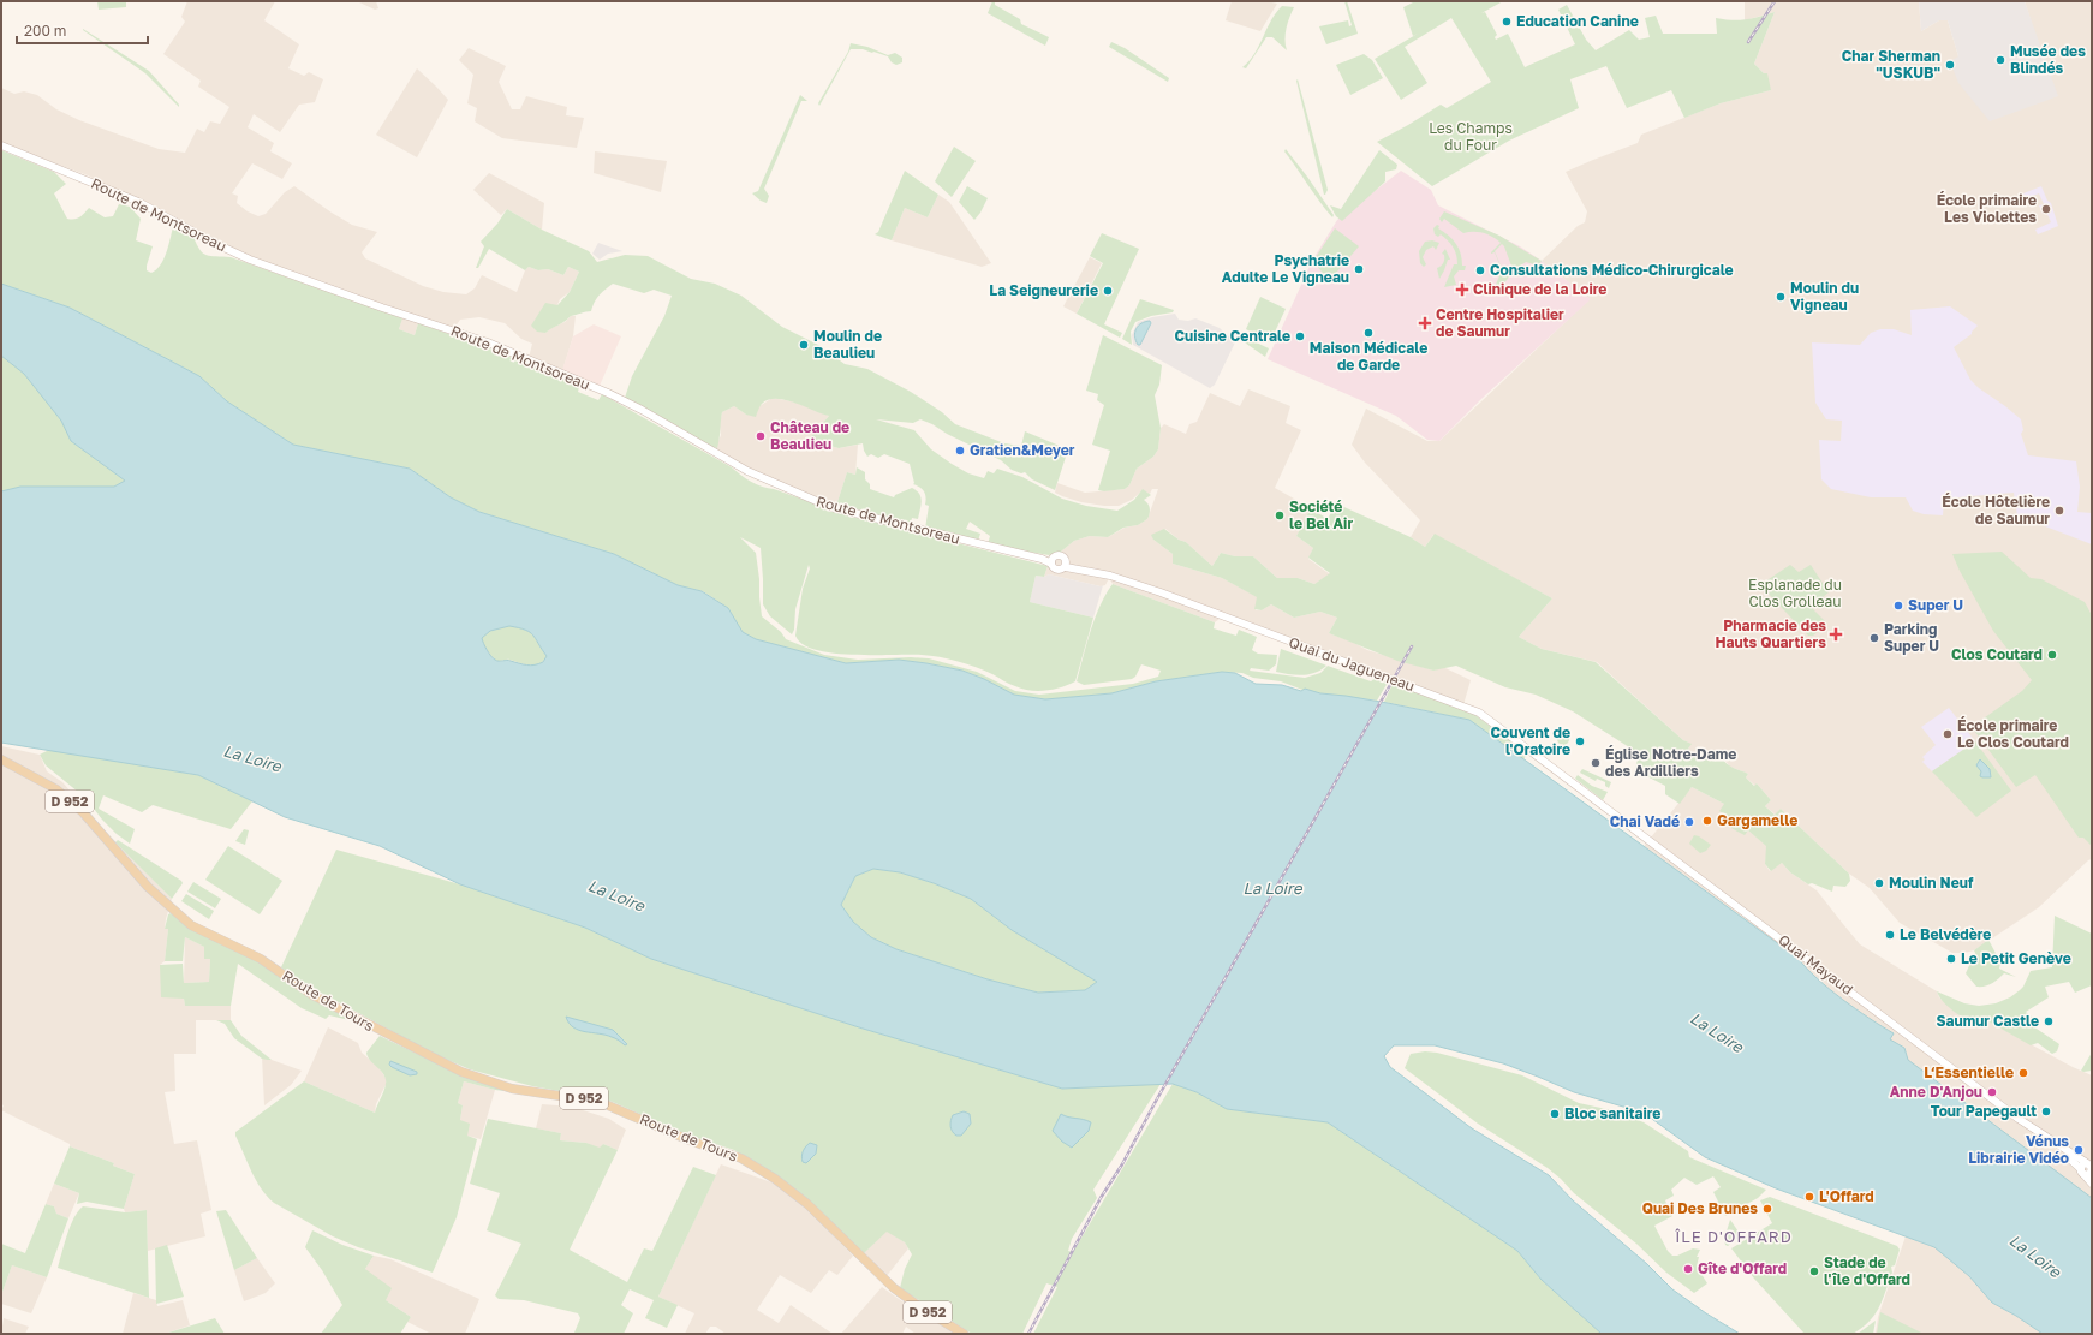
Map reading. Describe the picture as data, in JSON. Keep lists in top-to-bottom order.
{
  "streets": {
    "main road": [
      "Route de Montsoreau",
      "Quai du Jagueneau",
      "D 952",
      "Quai Mayaud",
      "Route de Tours"
    ]
  },
  "crossings": [
    ["Route de Montsoreau", "Quai du Jagueneau"],
    ["Quai du Jagueneau", "Quai Mayaud"]
  ],
  "districts": ["ÎLE D'OFFARD"],
  "water": ["La Loire"],
  "parks": ["Les Champs du Four", "Esplanade du Clos Grolleau"],
  "places": {
    "other": [
      "Education Canine",
      "Musée des Blindés",
      "Char Sherman \"USKUB\"",
      "École primaire Les Violettes",
      "Psychatrie Adulte Le Vigneau",
      "Consultations Médico-Chirurgicale",
      "La Seigneurerie",
      "Moulin du Vigneau",
      "Maison Médicale de Garde",
      "Cuisine Centrale",
      "Moulin de Beaulieu",
      "Château de Beaulieu",
      "Gratien&Meyer",
      "École Hôtelière de Saumur",
      "Société le Bel Air",
      "Super U",
      "Parking Super U",
      "Clos Coutard",
      "École primaire Le Clos Coutard",
      "Couvent de l'Oratoire",
      "Église Notre-Dame des Ardilliers",
      "Gargamelle",
      "Chai Vadé",
      "Moulin Neuf",
      "Le Belvédère",
      "Le Petit Genève",
      "Saumur Castle",
      "L‘Essentielle",
      "Anne D'Anjou",
      "Tour Papegault",
      "Bloc sanitaire",
      "Vénus Librairie Vidéo",
      "L'Offard",
      "Quai Des Brunes",
      "Gîte d'Offard",
      "Stade de l'île d'Offard"
    ],
    "health": ["Clinique de la Loire", "Centre Hospitalier de Saumur", "Pharmacie des Hauts Quartiers"]
  },
  "scale_bar": "200 m"
}
